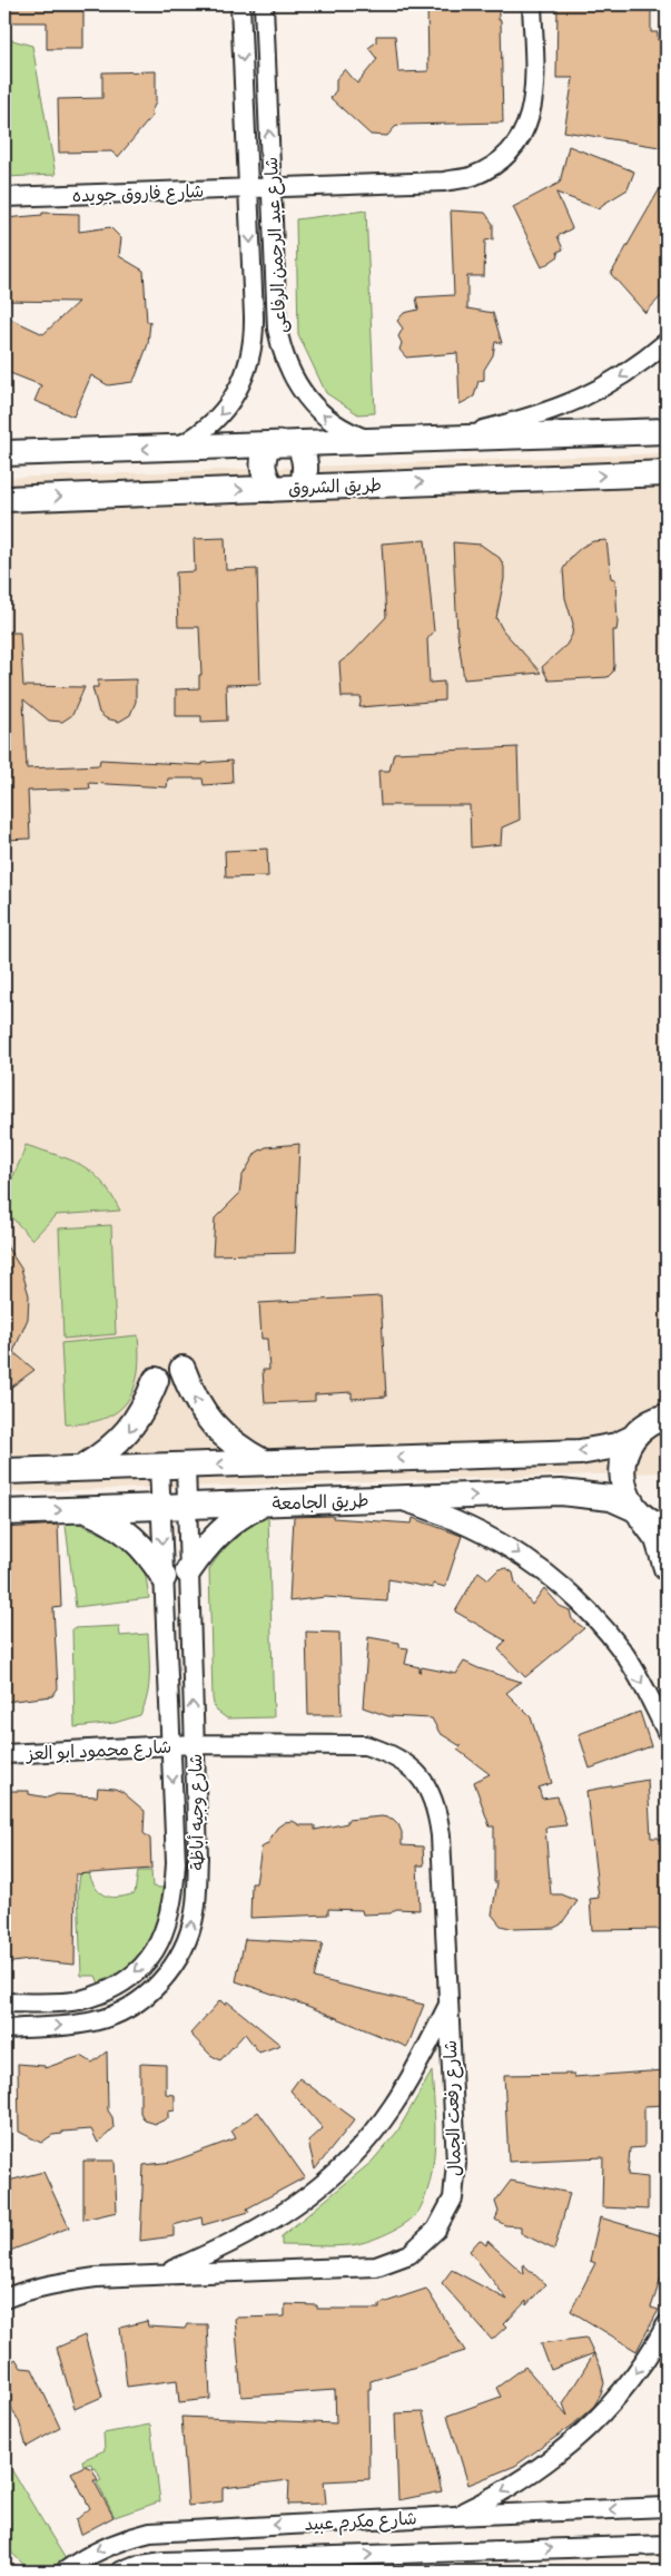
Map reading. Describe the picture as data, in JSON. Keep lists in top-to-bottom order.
{
  "streets": {
    "street": [
      "شارع فاروق جويده",
      "شارع عبد الرحمن الرفاعى",
      "طريق الشروق",
      "طريق الجامعة",
      "شارع محمود ابو العز",
      "شارع وجيه أباظة",
      "شارع رفعت الجمال",
      "شارع مكرم عبيد"
    ]
  },
  "crossings": [
    ["شارع فاروق جويده", "شارع عبد الرحمن الرفاعى"],
    ["طريق الجامعة", "شارع وجيه أباظة"],
    ["شارع محمود ابو العز", "شارع وجيه أباظة"],
    ["شارع محمود ابو العز", "شارع رفعت الجمال"],
    ["شارع وجيه أباظة", "شارع رفعت الجمال"]
  ]
}
